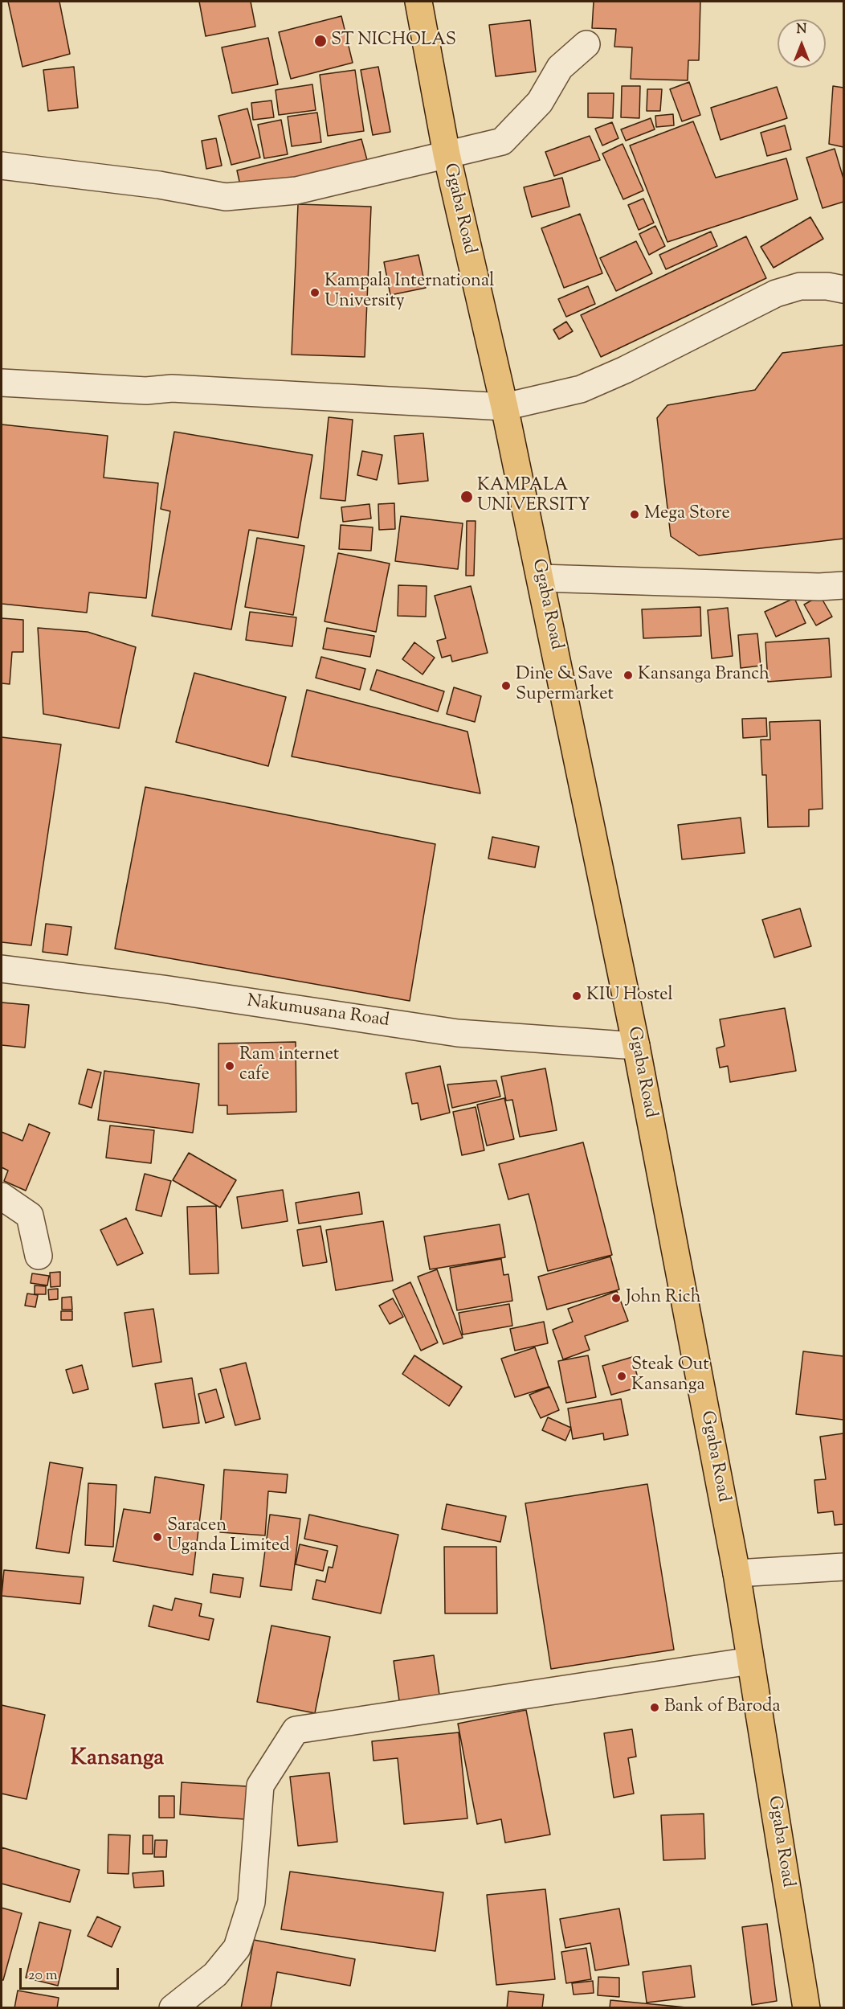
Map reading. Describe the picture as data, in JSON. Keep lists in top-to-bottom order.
{
  "streets": {
    "main road": ["Ggaba Road"],
    "street": ["Nakumusana Road"]
  },
  "crossings": [
    ["Ggaba Road", "Nakumusana Road"]
  ],
  "districts": ["Kansanga"],
  "places": [
    "ST NICHOLAS",
    "Kampala International University",
    "KAMPALA UNIVERSITY",
    "Mega Store",
    "Kansanga Branch",
    "Dine & Save Supermarket",
    "KIU Hostel",
    "Ram internet cafe",
    "John Rich",
    "Steak Out Kansanga",
    "Saracen Uganda Limited",
    "Bank of Baroda"
  ],
  "scale_bar": "20 m",
  "north": "top"
}
